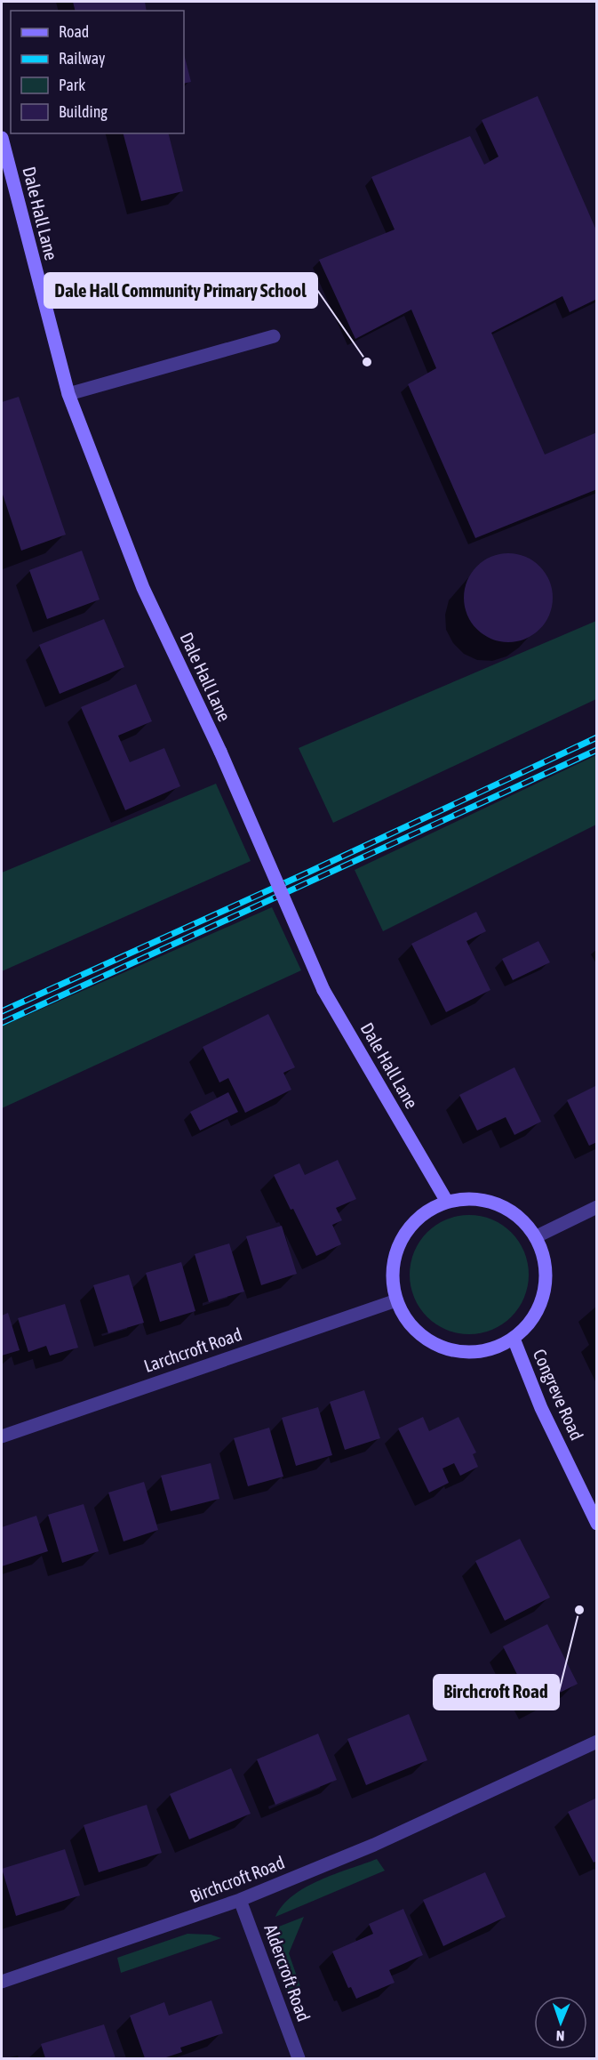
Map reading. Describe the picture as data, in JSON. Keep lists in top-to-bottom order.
{
  "streets": {
    "street": [
      "Dale Hall Lane",
      "Larchcroft Road",
      "Congreve Road",
      "Birchcroft Road",
      "Aldercroft Road"
    ]
  },
  "crossings": [
    ["Dale Hall Lane", "Larchcroft Road"],
    ["Dale Hall Lane", "Congreve Road"],
    ["Larchcroft Road", "Congreve Road"],
    ["Birchcroft Road", "Aldercroft Road"]
  ],
  "places": ["Dale Hall Community Primary School", "Birchcroft Road"],
  "legend": [
    "Road",
    "Railway",
    "Park",
    "Building"
  ],
  "north": "bottom"
}
